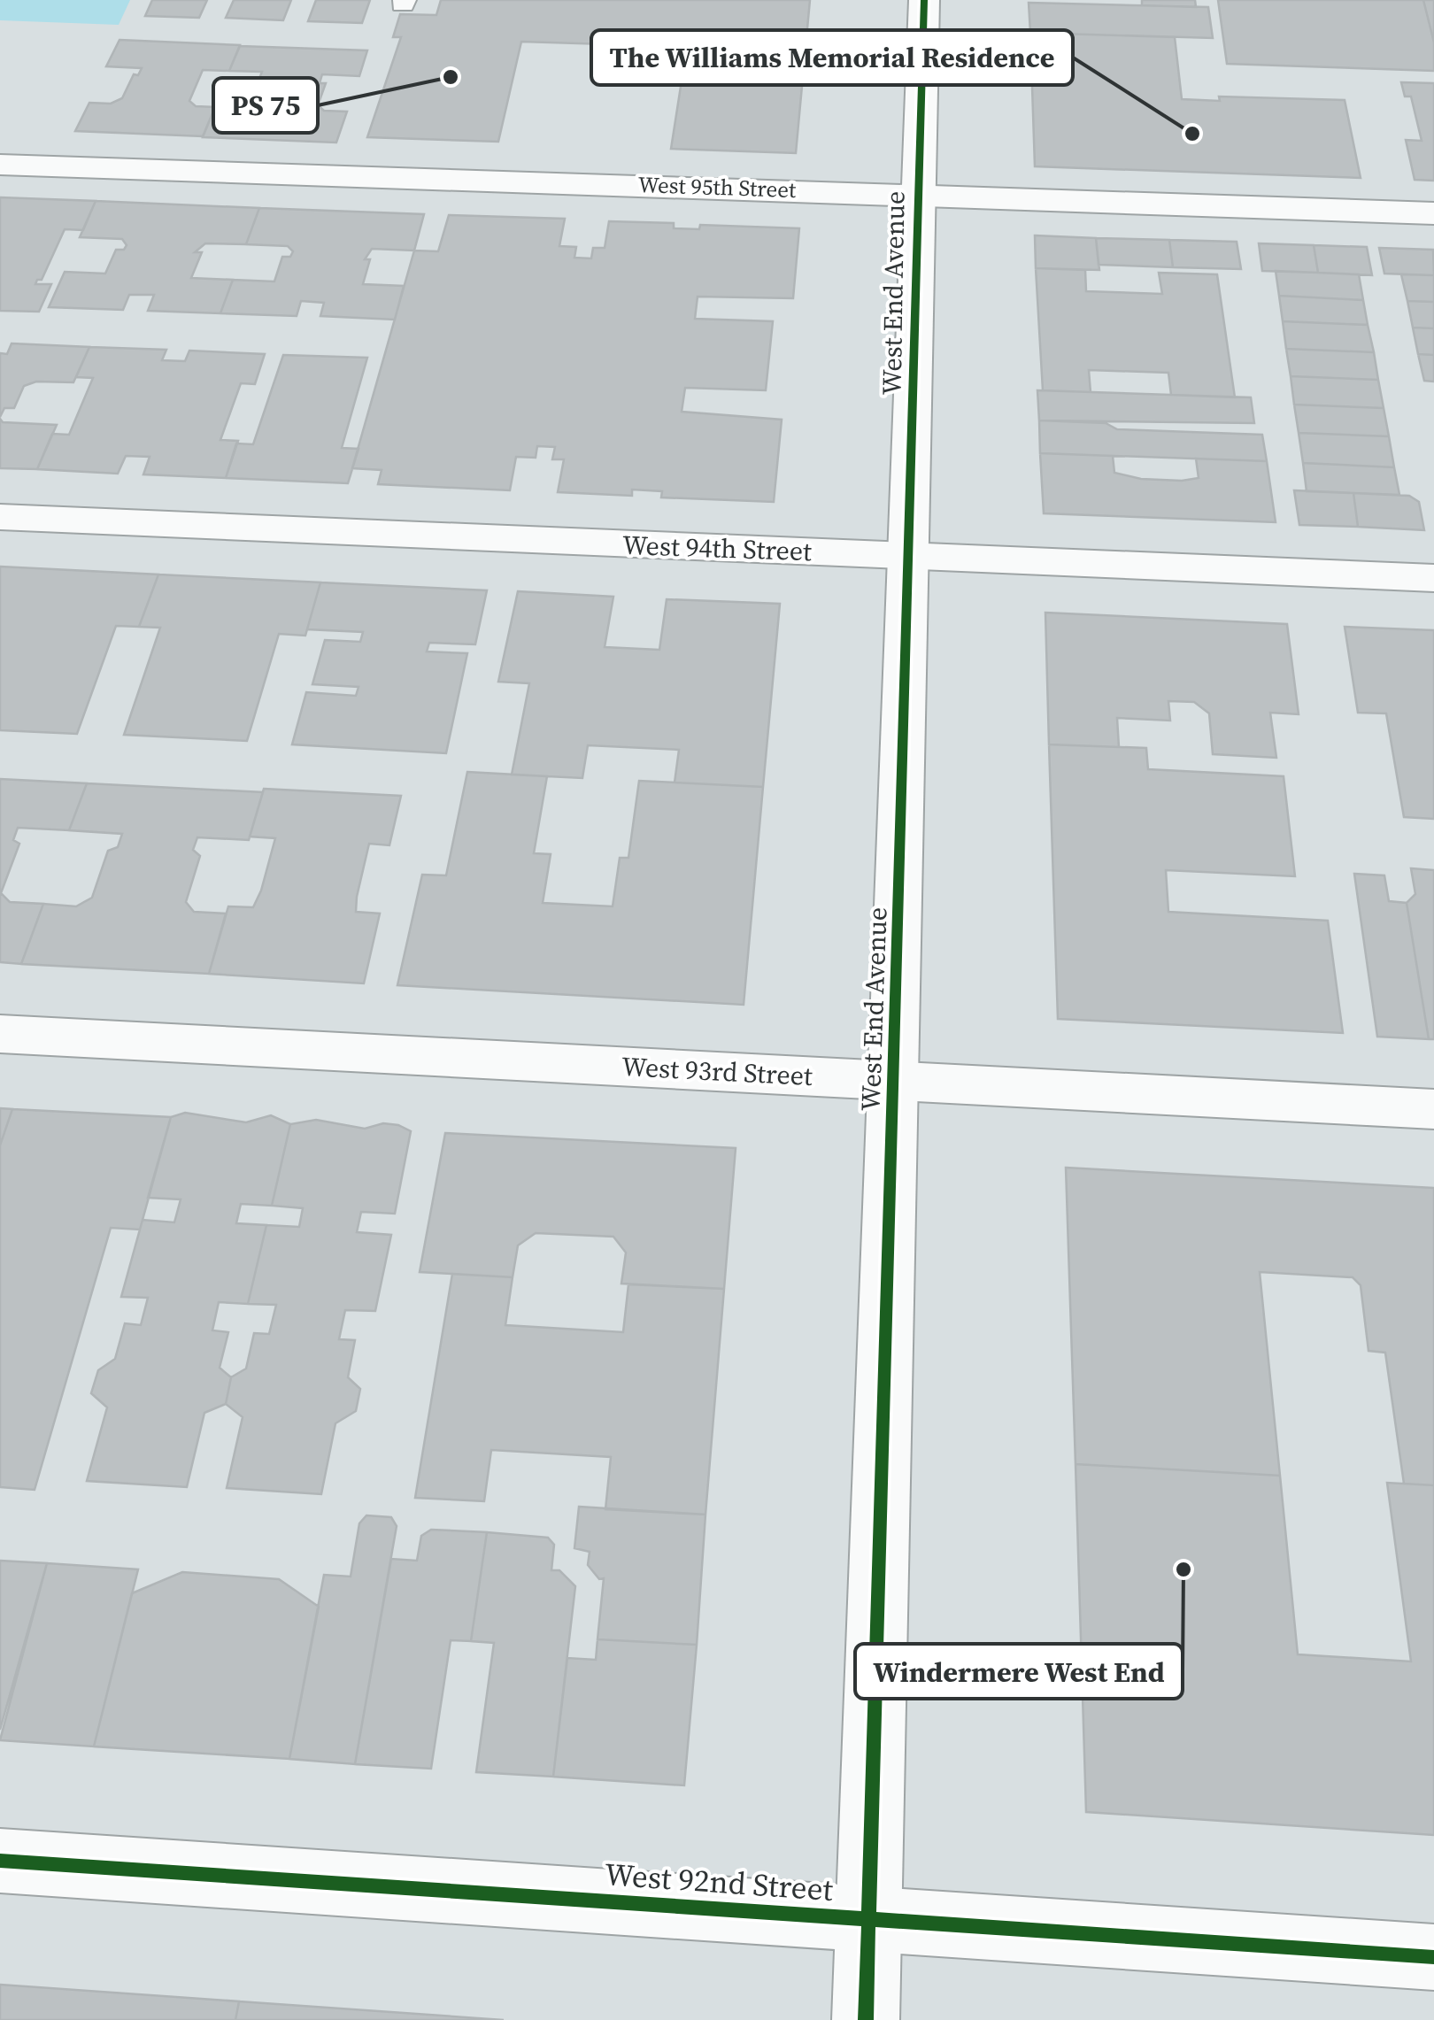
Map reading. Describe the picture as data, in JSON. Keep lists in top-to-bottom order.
{
  "streets": {
    "street": [
      "West 95th Street",
      "West End Avenue",
      "West 94th Street",
      "West 93rd Street",
      "West 92nd Street"
    ]
  },
  "crossings": [
    ["West 95th Street", "West End Avenue"],
    ["West End Avenue", "West 94th Street"],
    ["West End Avenue", "West 93rd Street"],
    ["West End Avenue", "West 92nd Street"]
  ],
  "places": ["PS 75", "The Williams Memorial Residence", "Windermere West End"]
}
